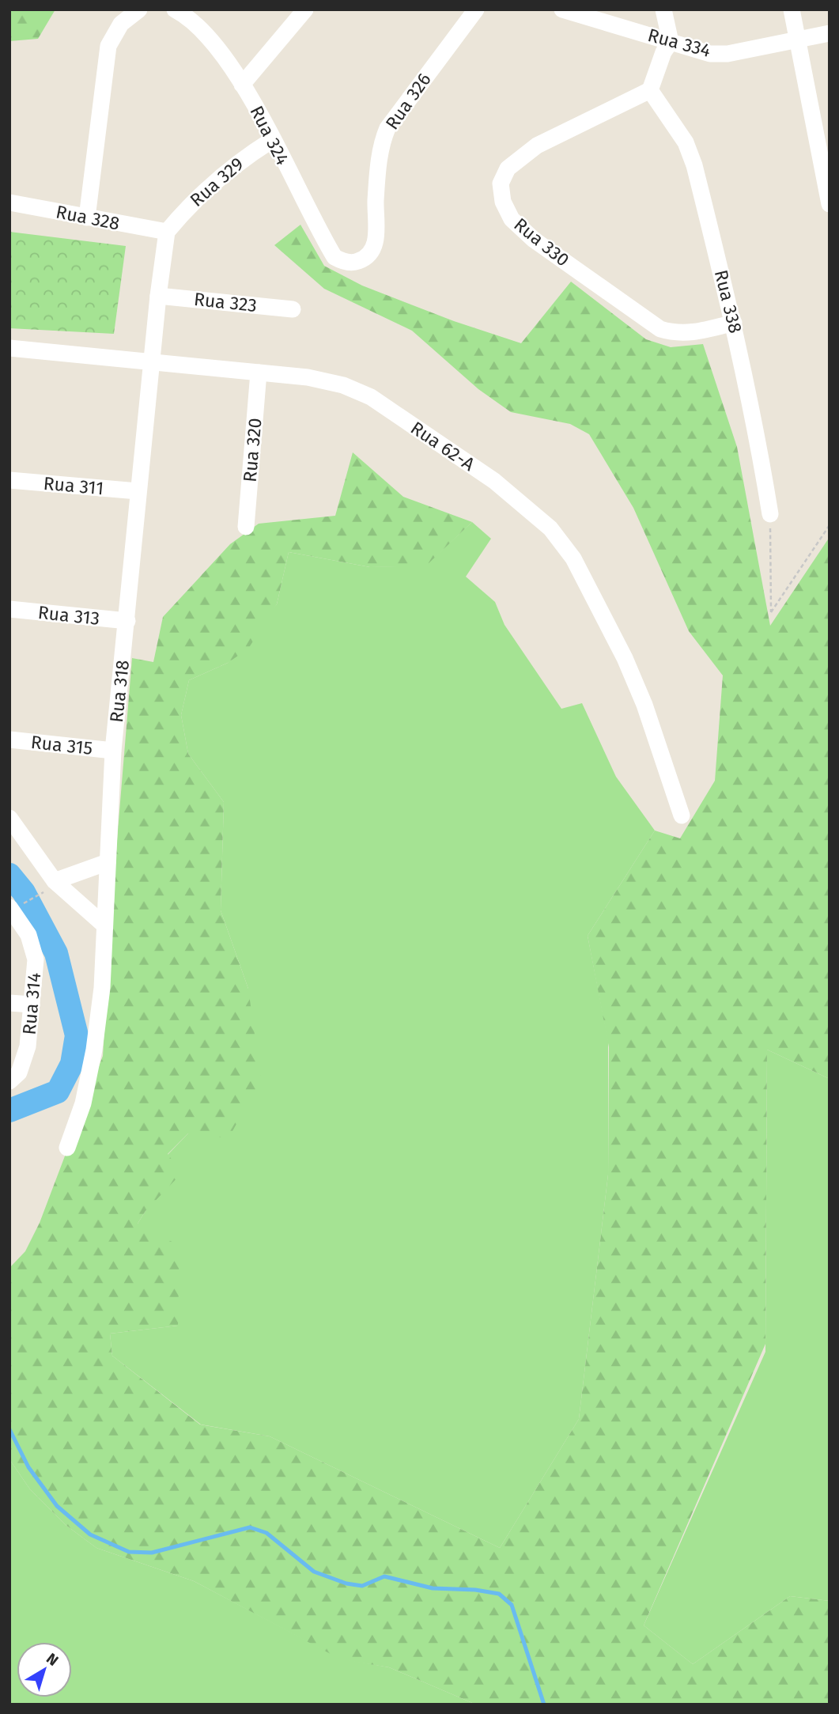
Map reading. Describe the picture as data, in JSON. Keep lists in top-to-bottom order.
{
  "streets": {
    "street": [
      "Rua 334",
      "Rua 326",
      "Rua 324",
      "Rua 329",
      "Rua 328",
      "Rua 330",
      "Rua 338",
      "Rua 323",
      "Rua 62-A",
      "Rua 320",
      "Rua 311",
      "Rua 313",
      "Rua 318",
      "Rua 315",
      "Rua 314"
    ]
  },
  "crossings": [
    ["Rua 326", "Rua 324"],
    ["Rua 324", "Rua 329"],
    ["Rua 329", "Rua 328"],
    ["Rua 329", "Rua 318"],
    ["Rua 328", "Rua 318"],
    ["Rua 330", "Rua 338"],
    ["Rua 323", "Rua 318"],
    ["Rua 62-A", "Rua 320"],
    ["Rua 62-A", "Rua 318"],
    ["Rua 311", "Rua 318"],
    ["Rua 313", "Rua 318"],
    ["Rua 318", "Rua 315"]
  ],
  "north": "top right"
}
